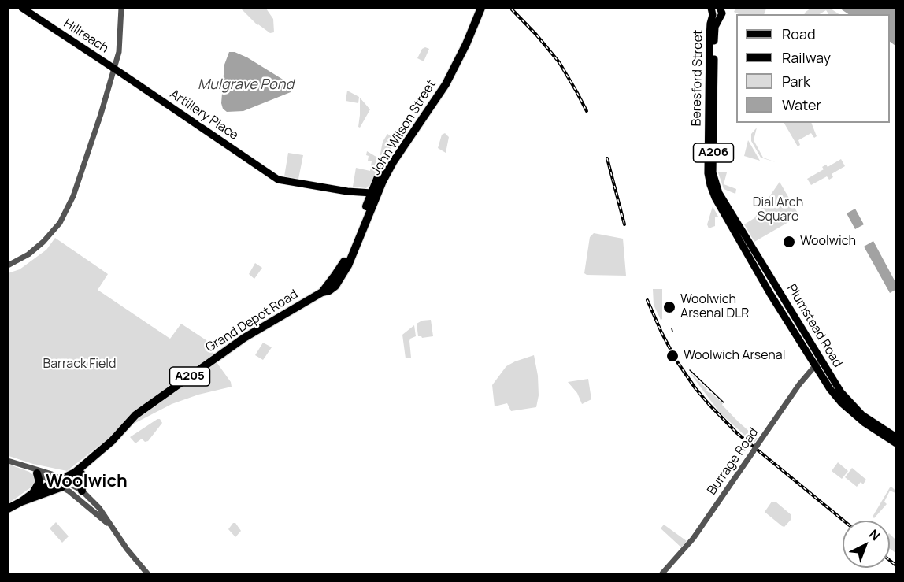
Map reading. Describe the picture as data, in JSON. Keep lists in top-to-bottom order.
{
  "streets": {
    "highway": ["John Wilson Street", "Grand Depot Road", "A205"],
    "main road": [
      "Hillreach",
      "Beresford Street",
      "Artillery Place",
      "A206",
      "Plumstead Road"
    ],
    "street": ["Burrage Road"]
  },
  "crossings": [
    ["Hillreach", "Artillery Place"],
    ["Beresford Street", "Plumstead Road"],
    ["Artillery Place", "John Wilson Street"],
    ["John Wilson Street", "Grand Depot Road"],
    ["Grand Depot Road", "A205"],
    ["Plumstead Road", "Burrage Road"]
  ],
  "districts": ["Woolwich"],
  "water": ["Mulgrave Pond"],
  "parks": ["Dial Arch Square", "Barrack Field"],
  "places": ["Woolwich", "Woolwich Arsenal DLR", "Woolwich Arsenal"],
  "legend": [
    "Road",
    "Railway",
    "Park",
    "Water"
  ],
  "north": "top right"
}
